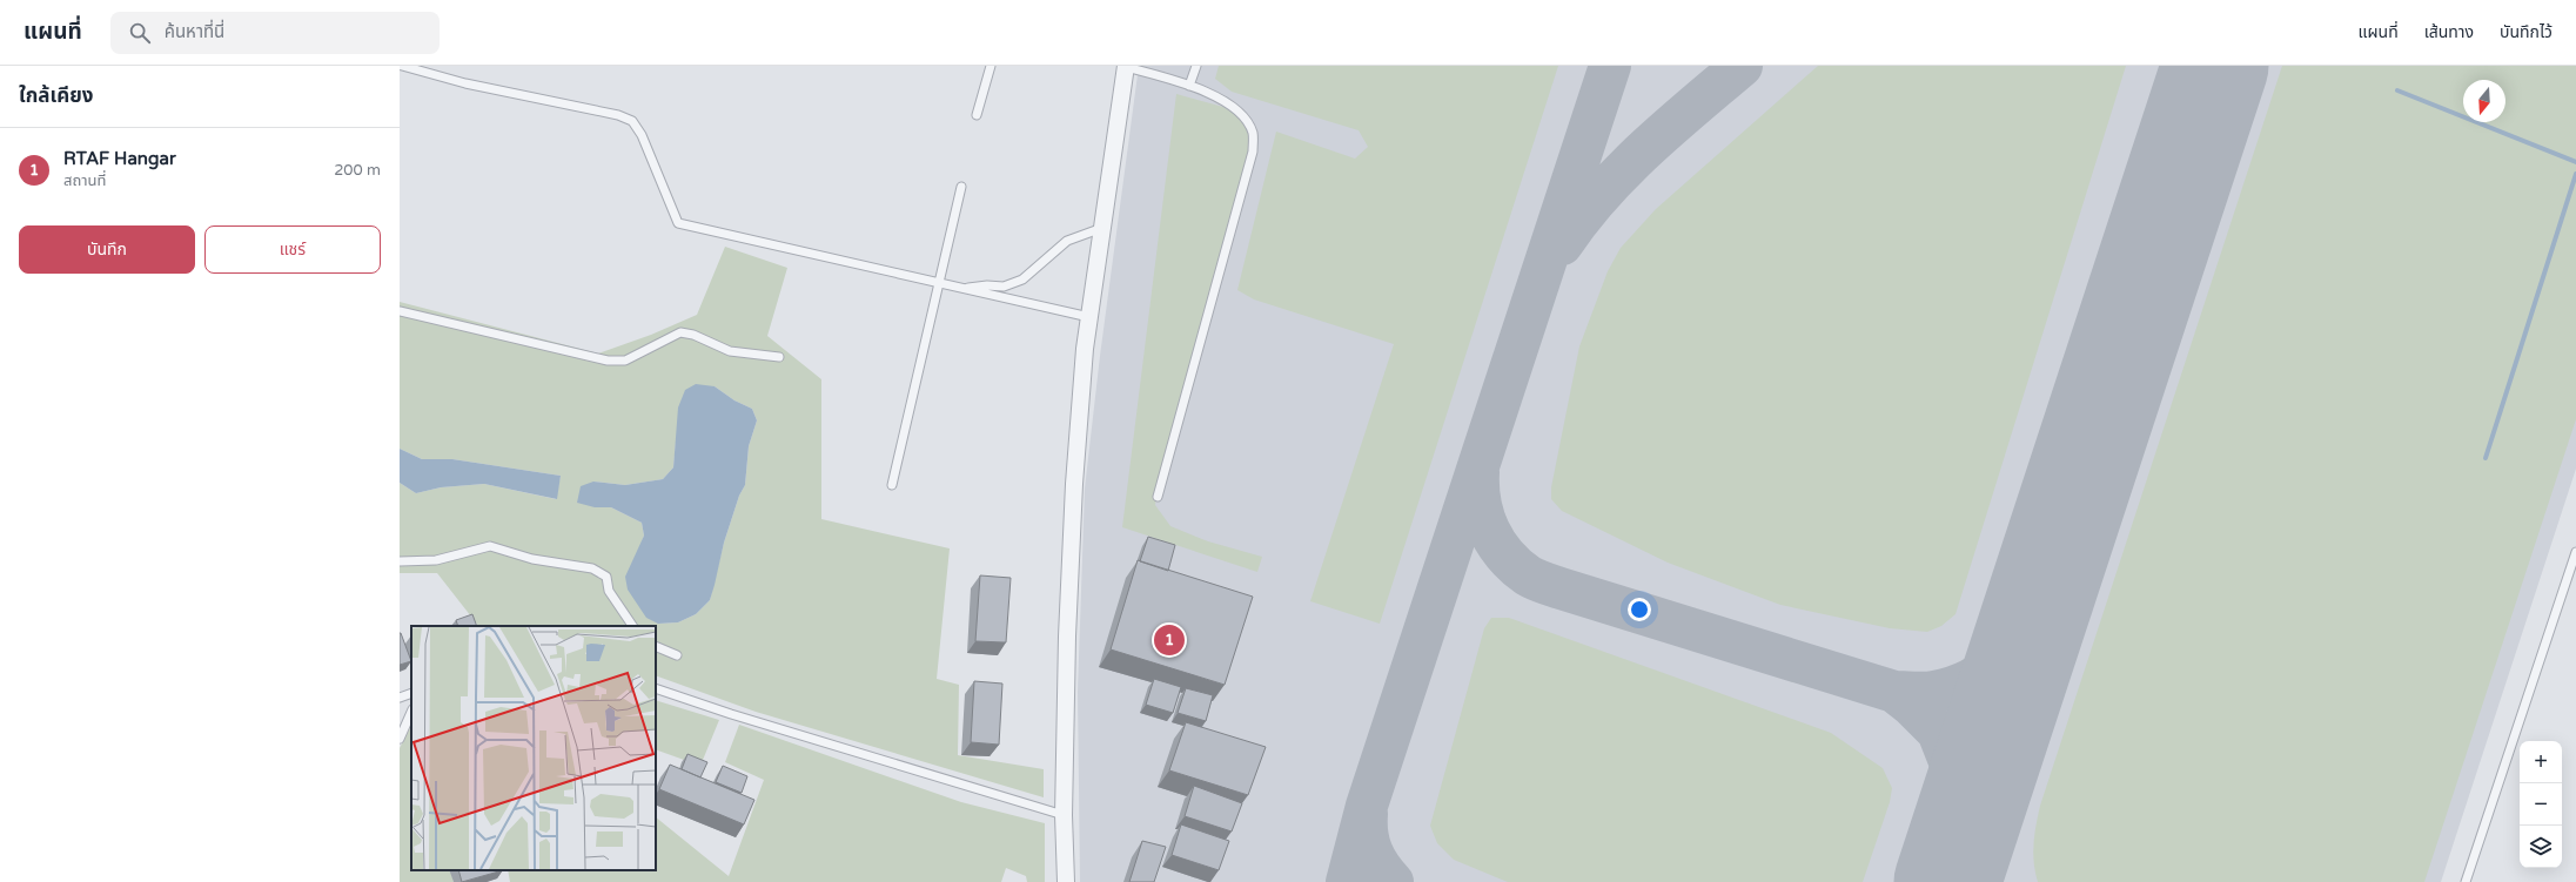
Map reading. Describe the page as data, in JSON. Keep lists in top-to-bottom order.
{
  "north": "bottom",
  "page": {
    "header": "แผนที่",
    "search": "ค้นหาที่นี่",
    "nav": ["แผนที่", "เส้นทาง", "บันทึกไว้"],
    "heading": "ใกล้เคียง",
    "list": [
      {
        "mark": "1",
        "name": "RTAF Hangar",
        "note": "สถานที่",
        "value": "200 m"
      }
    ],
    "buttons": ["บันทึก", "แชร์"],
    "pins": "1",
    "map_buttons": ["+", "−"]
  }
}
